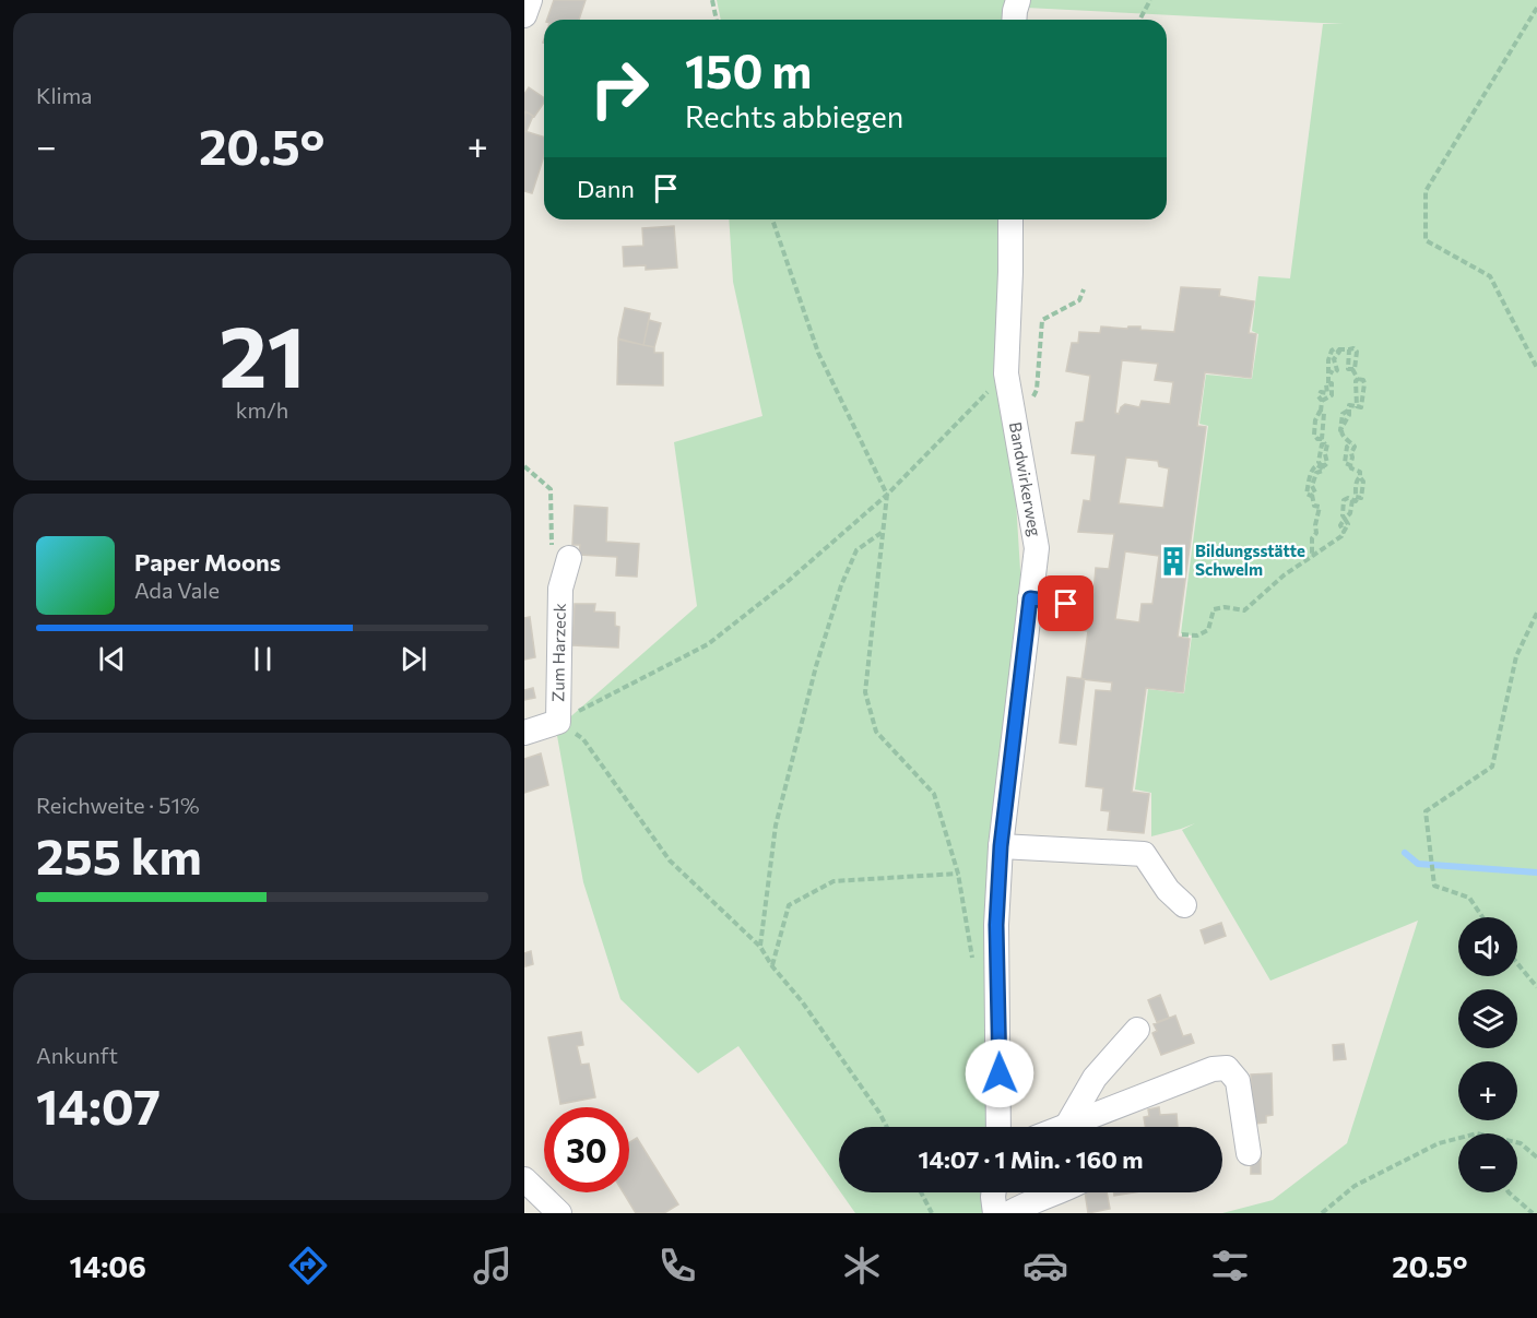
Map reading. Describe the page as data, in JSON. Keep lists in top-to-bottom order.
{
  "streets": {
    "street": ["Bandwirkerweg", "Zum Harzeck"]
  },
  "places": {
    "building": ["Bildungsstätte Schwelm"]
  },
  "page": {
    "tile": [
      "Klima",
      ["21", "km/h"],
      ["Reichweite · 51%", "255 km"],
      ["Ankunft", "14:07"]
    ],
    "turn": ["150 m", "Rechts abbiegen"],
    "heat": ["−", "20.5°", "+"],
    "then": "Dann",
    "song": ["Paper Moons", "Ada Vale"],
    "map_buttons": ["+", "−"],
    "limit": "30",
    "trip": "14:07 · 1 Min. · 160 m",
    "tabs": ["14:06", "20.5°"]
  }
}
